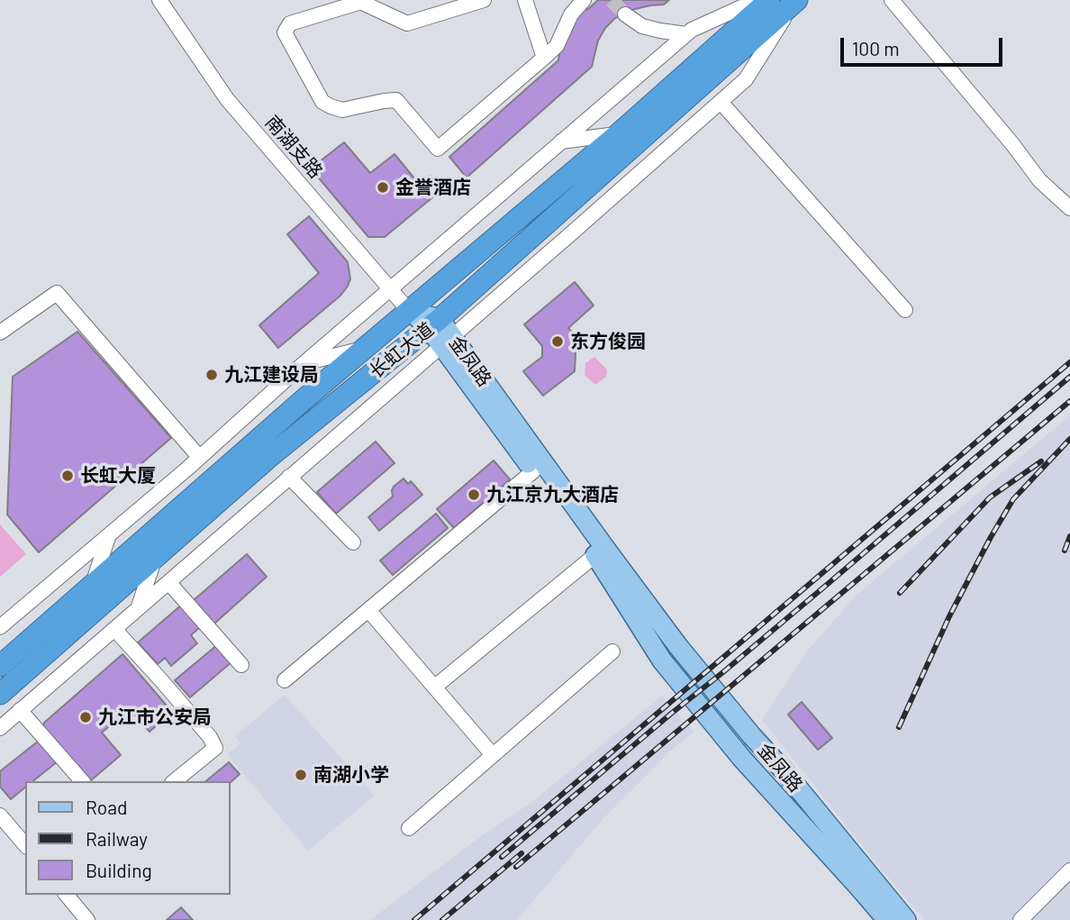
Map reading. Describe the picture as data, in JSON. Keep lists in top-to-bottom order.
{
  "streets": {
    "highway": ["长虹大道"],
    "main road": ["金凤路"],
    "street": ["南湖支路"]
  },
  "crossings": [
    ["南湖支路", "长虹大道"],
    ["南湖支路", "金凤路"],
    ["长虹大道", "金凤路"]
  ],
  "places": [
    "金誉酒店",
    "东方俊园",
    "九江建设局",
    "长虹大厦",
    "九江京九大酒店",
    "九江市公安局",
    "南湖小学"
  ],
  "legend": ["Road", "Railway", "Building"],
  "scale_bar": "100 m"
}
